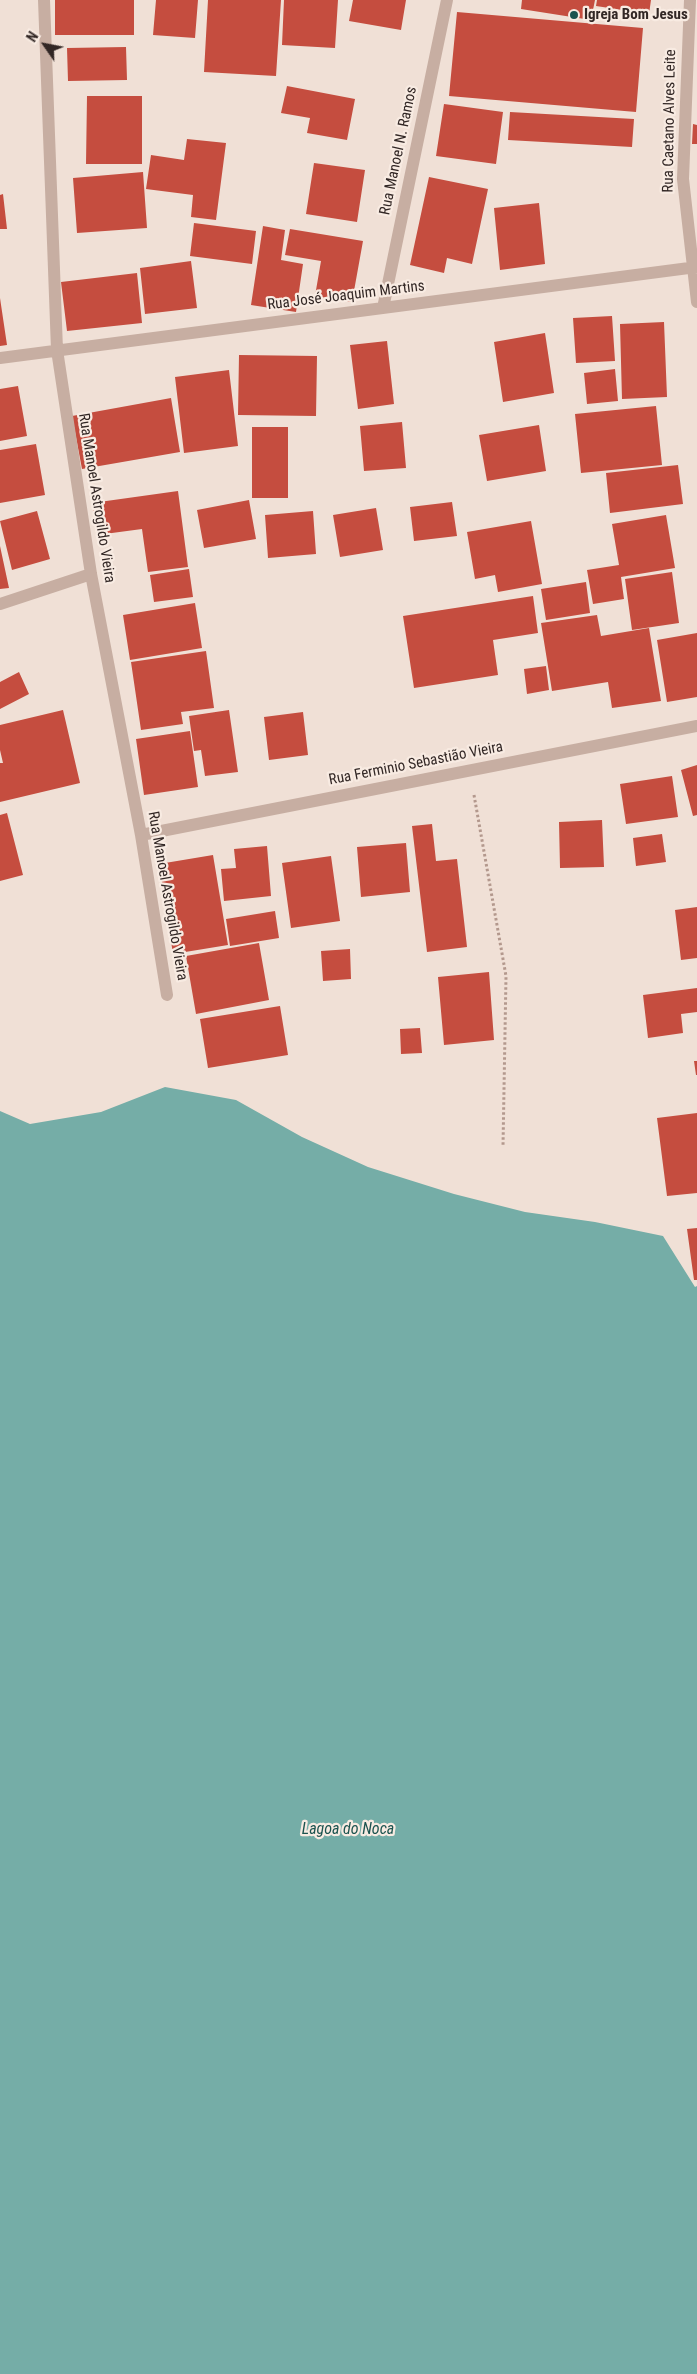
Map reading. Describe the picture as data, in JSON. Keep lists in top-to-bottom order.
{
  "streets": {
    "street": [
      "Rua Caetano Alves Leite",
      "Rua Manoel N. Ramos",
      "Rua José Joaquim Martins",
      "Rua Manoel Astrogildo Vieira",
      "Rua Ferminio Sebastião Vieira"
    ]
  },
  "crossings": [
    ["Rua Caetano Alves Leite", "Rua José Joaquim Martins"],
    ["Rua Manoel N. Ramos", "Rua José Joaquim Martins"],
    ["Rua José Joaquim Martins", "Rua Manoel Astrogildo Vieira"],
    ["Rua Manoel Astrogildo Vieira", "Rua Ferminio Sebastião Vieira"]
  ],
  "water": ["Lagoa do Noca"],
  "places": ["Igreja Bom Jesus"],
  "north": "top left"
}
